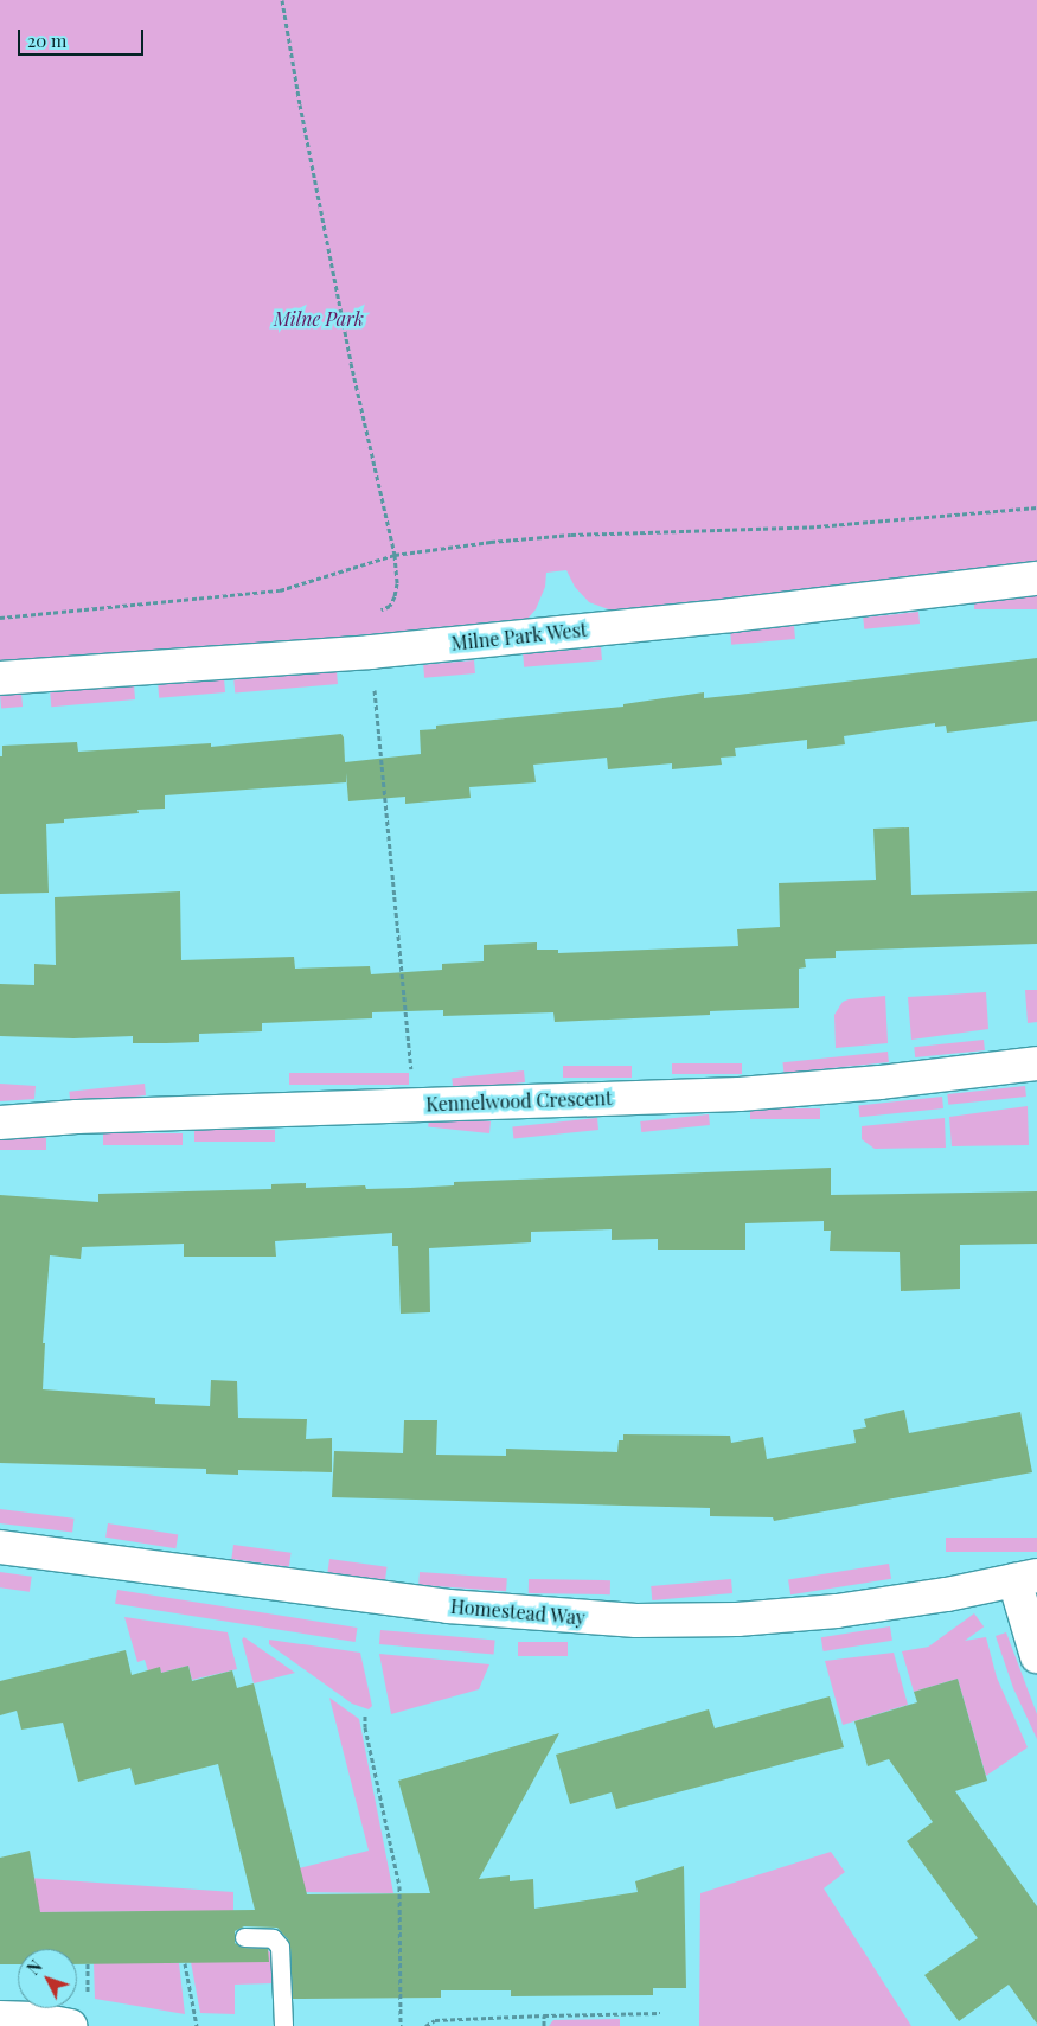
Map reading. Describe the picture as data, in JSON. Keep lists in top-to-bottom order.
{
  "streets": {
    "street": ["Milne Park West", "Kennelwood Crescent", "Homestead Way"]
  },
  "parks": ["Milne Park"],
  "scale_bar": "20 m",
  "north": "top left"
}
